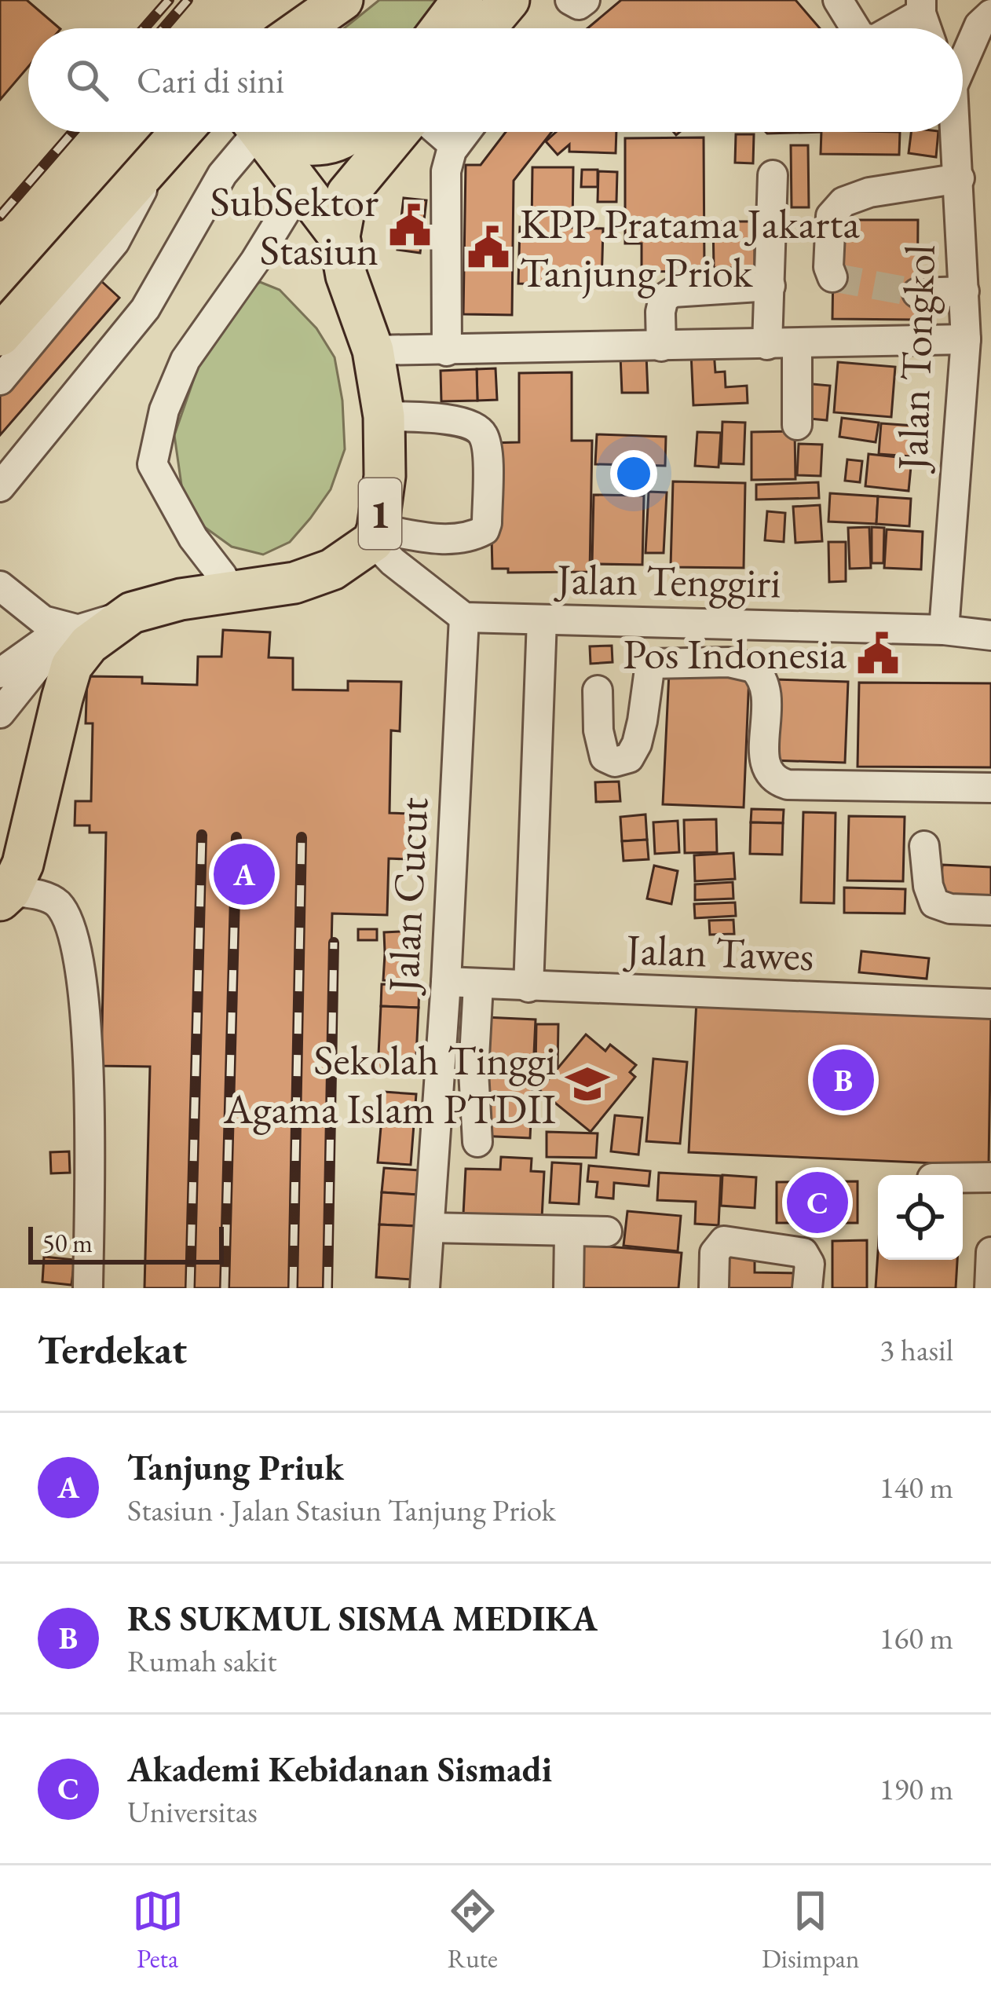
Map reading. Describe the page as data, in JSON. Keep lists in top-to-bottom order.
{
  "streets": {
    "highway": ["1"],
    "street": [
      "Jalan Tongkol",
      "Jalan Tenggiri",
      "Jalan Cucut",
      "Jalan Tawes"
    ]
  },
  "crossings": [
    ["Jalan Tongkol", "Jalan Tenggiri"],
    ["Jalan Tenggiri", "Jalan Cucut"],
    ["Jalan Cucut", "Jalan Tawes"]
  ],
  "places": {
    "public building": ["SubSektor Stasiun", "KPP Pratama Jakarta Tanjung Priok", "Pos Indonesia"],
    "school or university": ["Sekolah Tinggi Agama Islam PTDII"]
  },
  "scale_bar": "50 m",
  "page": {
    "search": "Cari di sini",
    "pins": ["A", "B", "C"],
    "scale": "50 m",
    "heading": ["Terdekat", "3 hasil"],
    "list": [
      {
        "mark": "A",
        "name": "Tanjung Priuk",
        "note": "Stasiun · Jalan Stasiun Tanjung Priok",
        "value": "140 m"
      },
      {
        "mark": "B",
        "name": "RS SUKMUL SISMA MEDIKA",
        "note": "Rumah sakit",
        "value": "160 m"
      },
      {
        "mark": "C",
        "name": "Akademi Kebidanan Sismadi",
        "note": "Universitas",
        "value": "190 m"
      }
    ],
    "nav": ["Peta", "Rute", "Disimpan"]
  }
}
